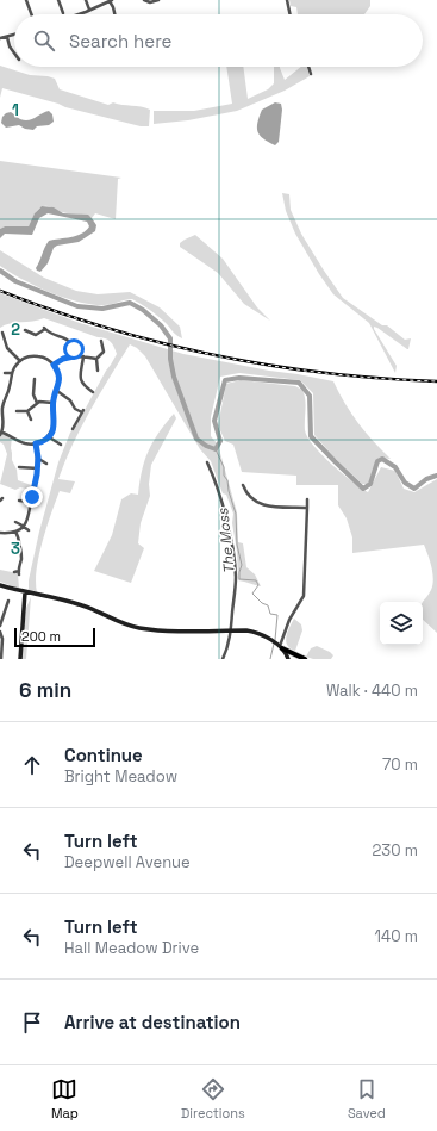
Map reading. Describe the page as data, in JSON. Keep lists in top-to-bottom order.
{
  "water": ["The Moss"],
  "scale_bar": "200 m",
  "page": {
    "search": "Search here",
    "scale": "200 m",
    "heading": ["6 min", "Walk · 440 m"],
    "list": [
      ["Continue", "Bright Meadow", "70 m"],
      ["Turn left", "Deepwell Avenue", "230 m"],
      ["Turn left", "Hall Meadow Drive", "140 m"],
      "Arrive at destination"
    ],
    "nav": ["Map", "Directions", "Saved"]
  },
  "grid": {
    "rows": ["1", "2", "3"]
  }
}
